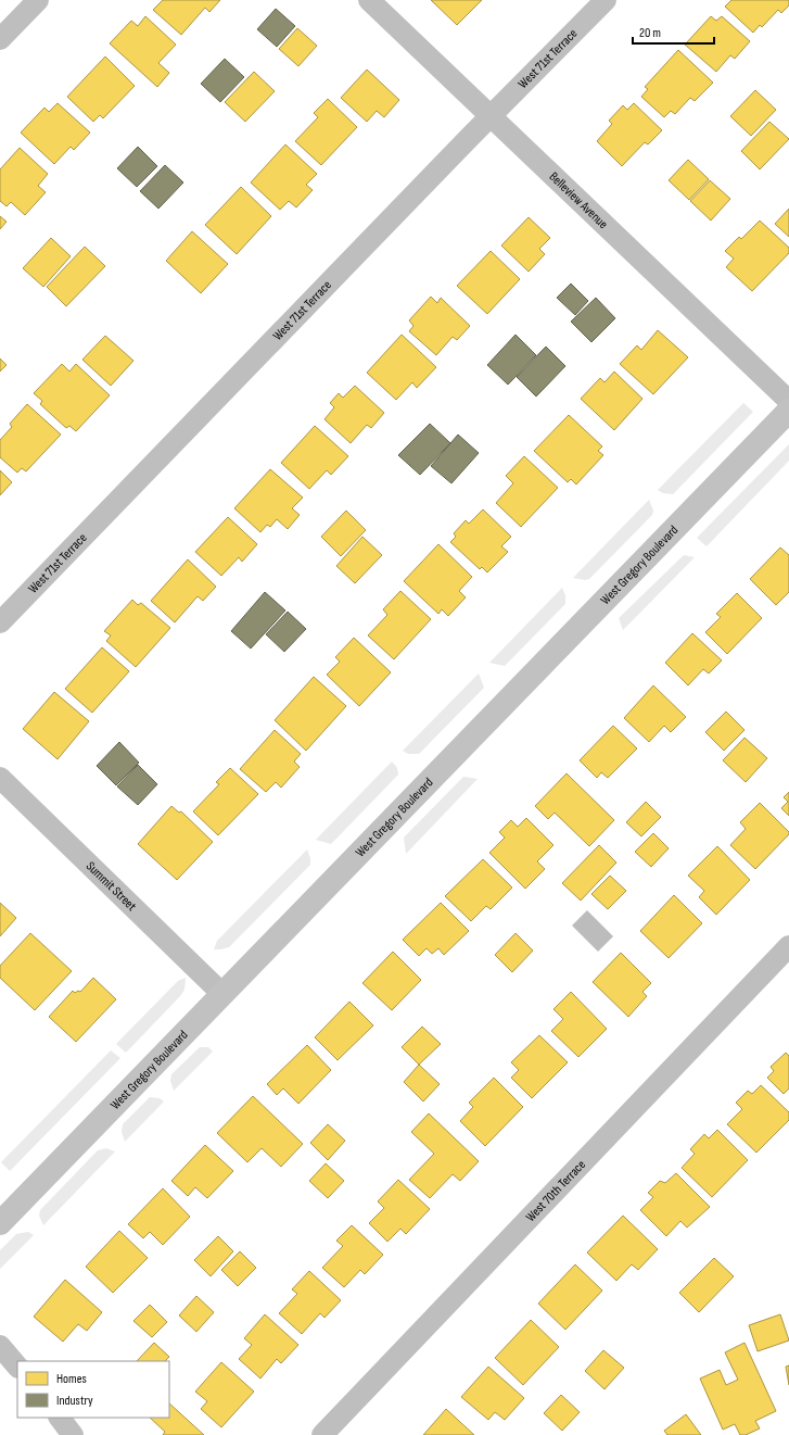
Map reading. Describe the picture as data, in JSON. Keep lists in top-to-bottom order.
{
  "streets": {
    "main road": ["West Gregory Boulevard"],
    "street": [
      "West 71st Terrace",
      "Belleview Avenue",
      "Summit Street",
      "West 70th Terrace"
    ]
  },
  "crossings": [
    ["West 71st Terrace", "Belleview Avenue"],
    ["West Gregory Boulevard", "Summit Street"]
  ],
  "legend": ["Homes", "Industry"],
  "scale_bar": "20 m"
}
